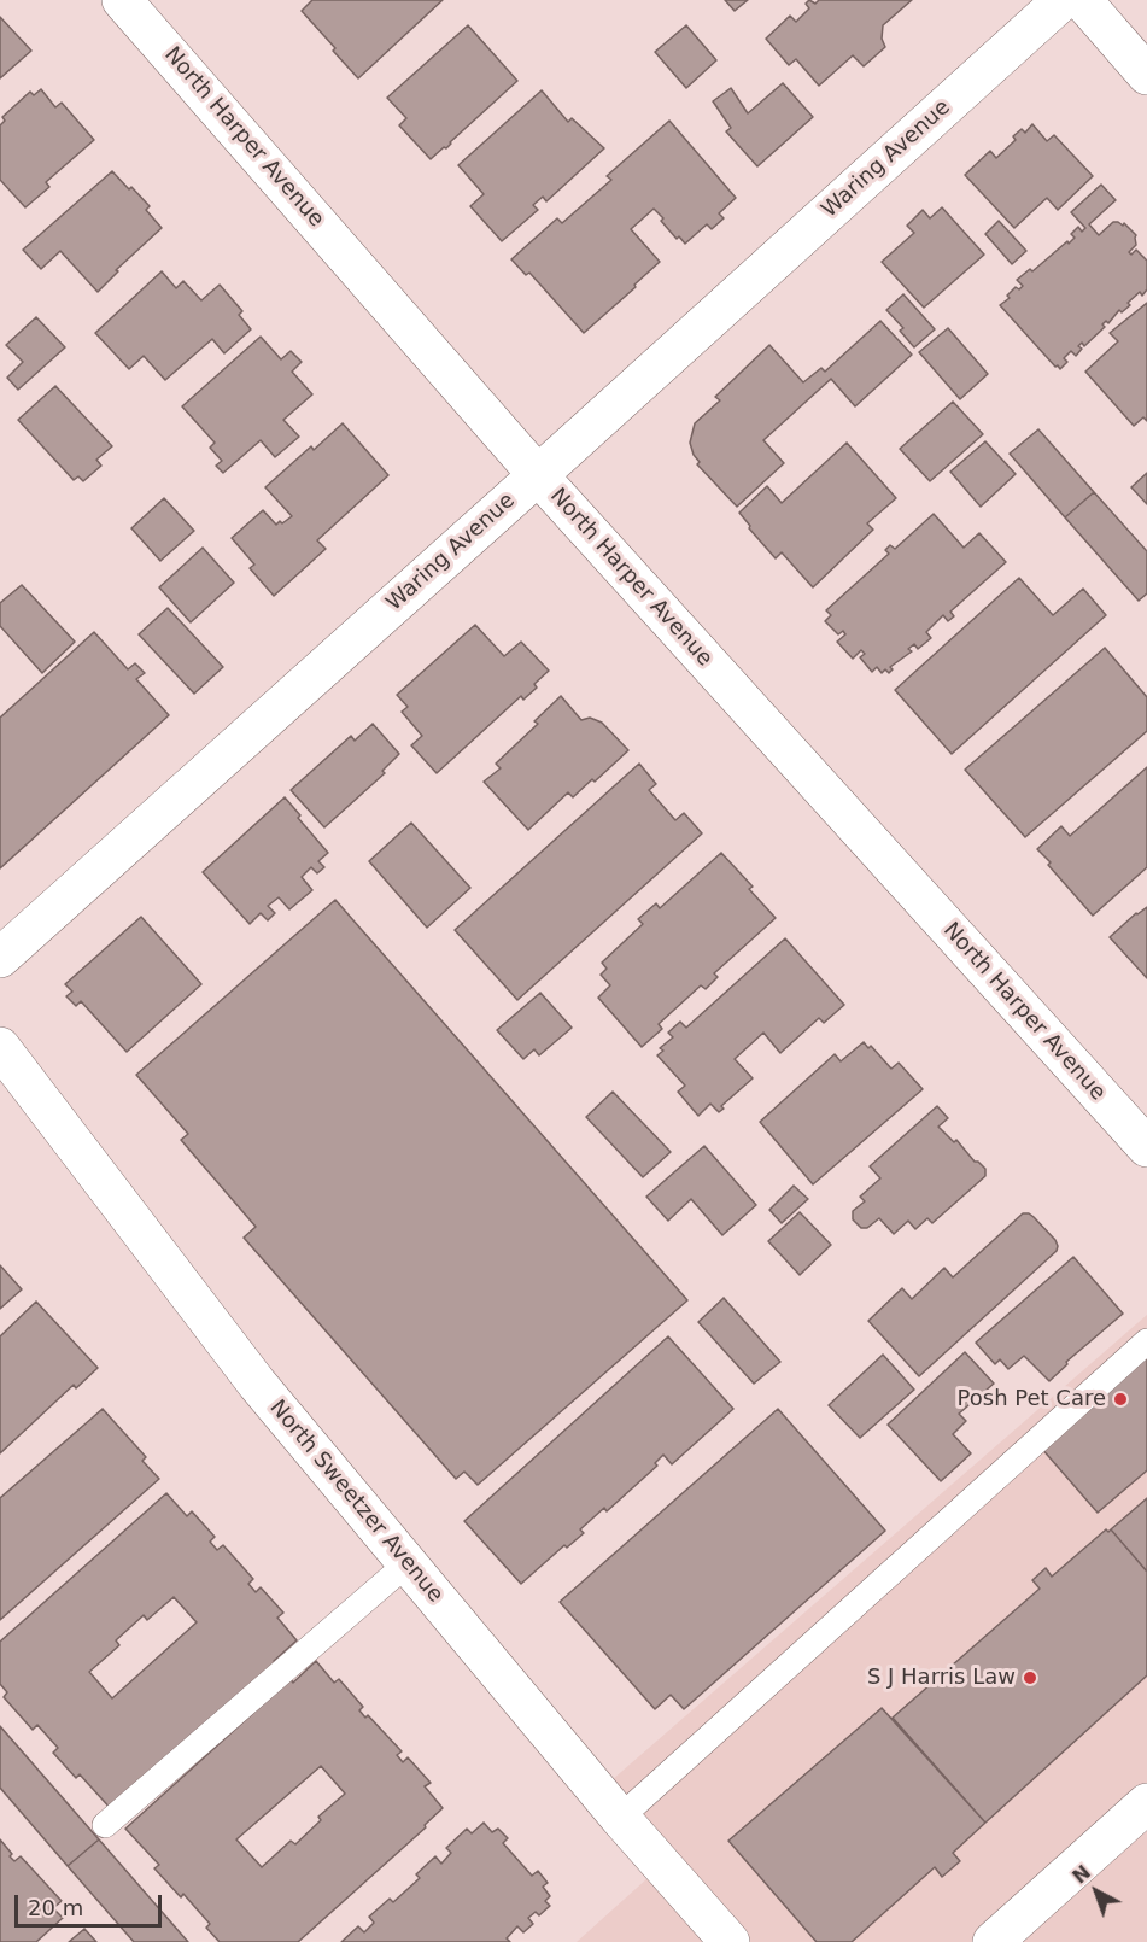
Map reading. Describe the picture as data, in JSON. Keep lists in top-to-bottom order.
{
  "streets": {
    "street": ["North Harper Avenue", "Waring Avenue", "North Sweetzer Avenue"]
  },
  "crossings": [
    ["North Harper Avenue", "Waring Avenue"]
  ],
  "places": ["Posh Pet Care", "S J Harris Law"],
  "scale_bar": "20 m",
  "north": "top left"
}
